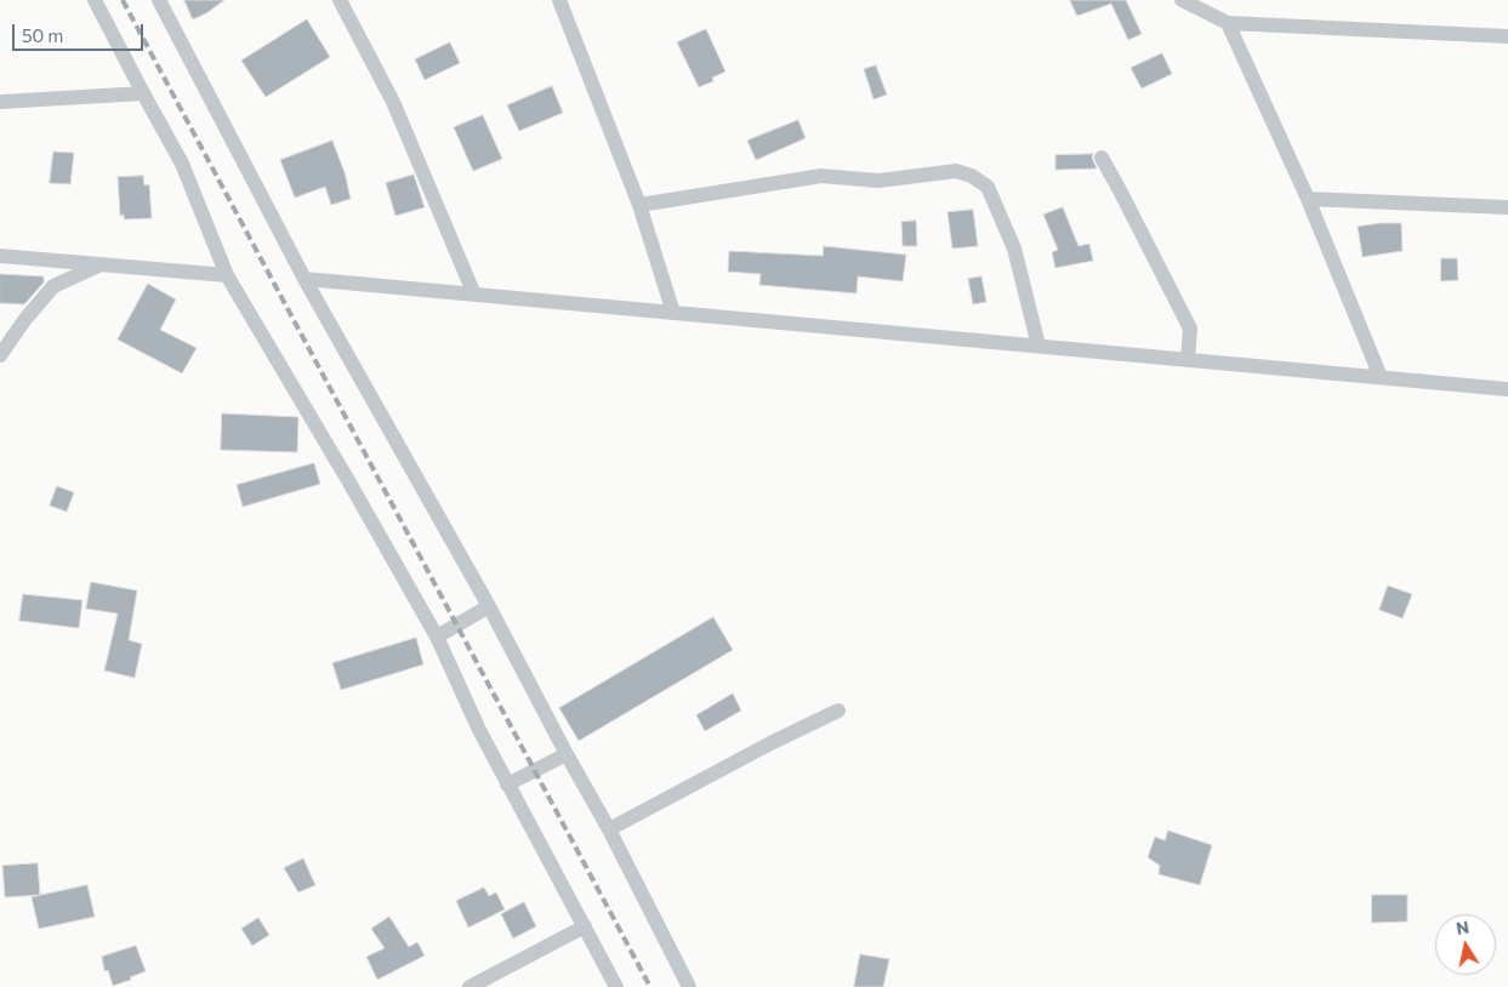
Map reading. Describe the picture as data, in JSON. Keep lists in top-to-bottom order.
{
  "scale_bar": "50 m",
  "north": "top"
}
